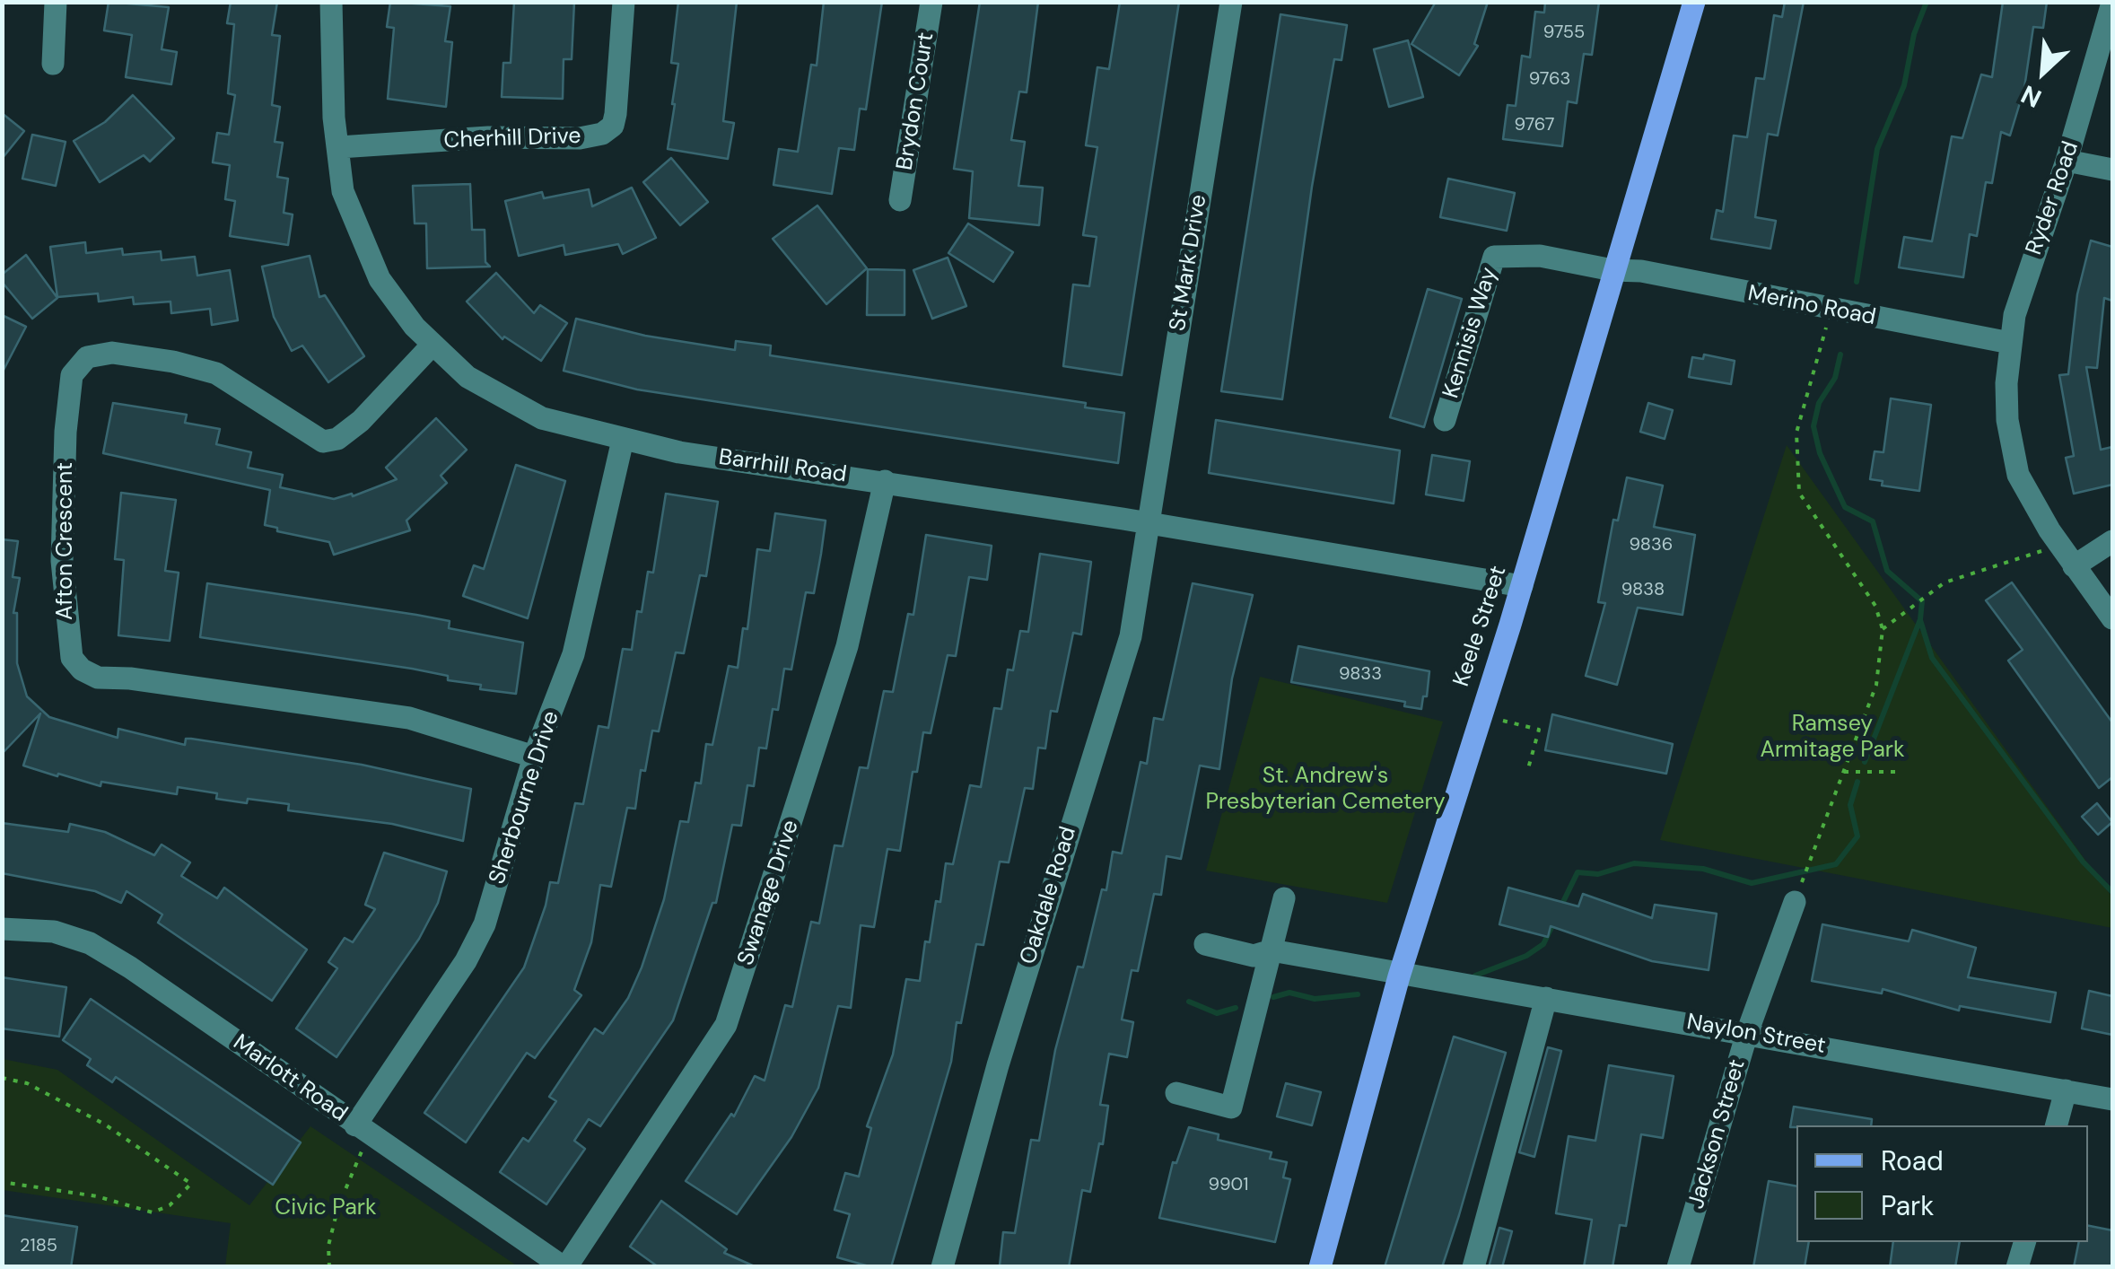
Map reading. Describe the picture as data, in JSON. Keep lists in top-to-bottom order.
{
  "streets": {
    "main road": ["Keele Street"],
    "street": [
      "Brydon Court",
      "Cherhill Drive",
      "Ryder Road",
      "St Mark Drive",
      "Merino Road",
      "Kennisis Way",
      "Barrhill Road",
      "Afton Crescent",
      "Sherbourne Drive",
      "Swanage Drive",
      "Oakdale Road",
      "Naylon Street",
      "Marlott Road",
      "Jackson Street"
    ]
  },
  "crossings": [
    ["Cherhill Drive", "Barrhill Road"],
    ["Ryder Road", "Merino Road"],
    ["St Mark Drive", "Barrhill Road"],
    ["St Mark Drive", "Oakdale Road"],
    ["Merino Road", "Kennisis Way"],
    ["Merino Road", "Keele Street"],
    ["Kennisis Way", "Keele Street"],
    ["Barrhill Road", "Afton Crescent"],
    ["Barrhill Road", "Keele Street"],
    ["Barrhill Road", "Sherbourne Drive"],
    ["Barrhill Road", "Swanage Drive"],
    ["Barrhill Road", "Oakdale Road"],
    ["Afton Crescent", "Sherbourne Drive"],
    ["Keele Street", "Naylon Street"],
    ["Sherbourne Drive", "Marlott Road"],
    ["Swanage Drive", "Marlott Road"],
    ["Naylon Street", "Jackson Street"]
  ],
  "parks": ["Ramsey Armitage Park", "St. Andrew's Presbyterian Cemetery", "Civic Park"],
  "house_numbers": [
    "9755",
    "9763",
    "9767",
    "9836",
    "9838",
    "9833",
    "9901",
    "2185"
  ],
  "legend": ["Road", "Park"],
  "north": "bottom left"
}
